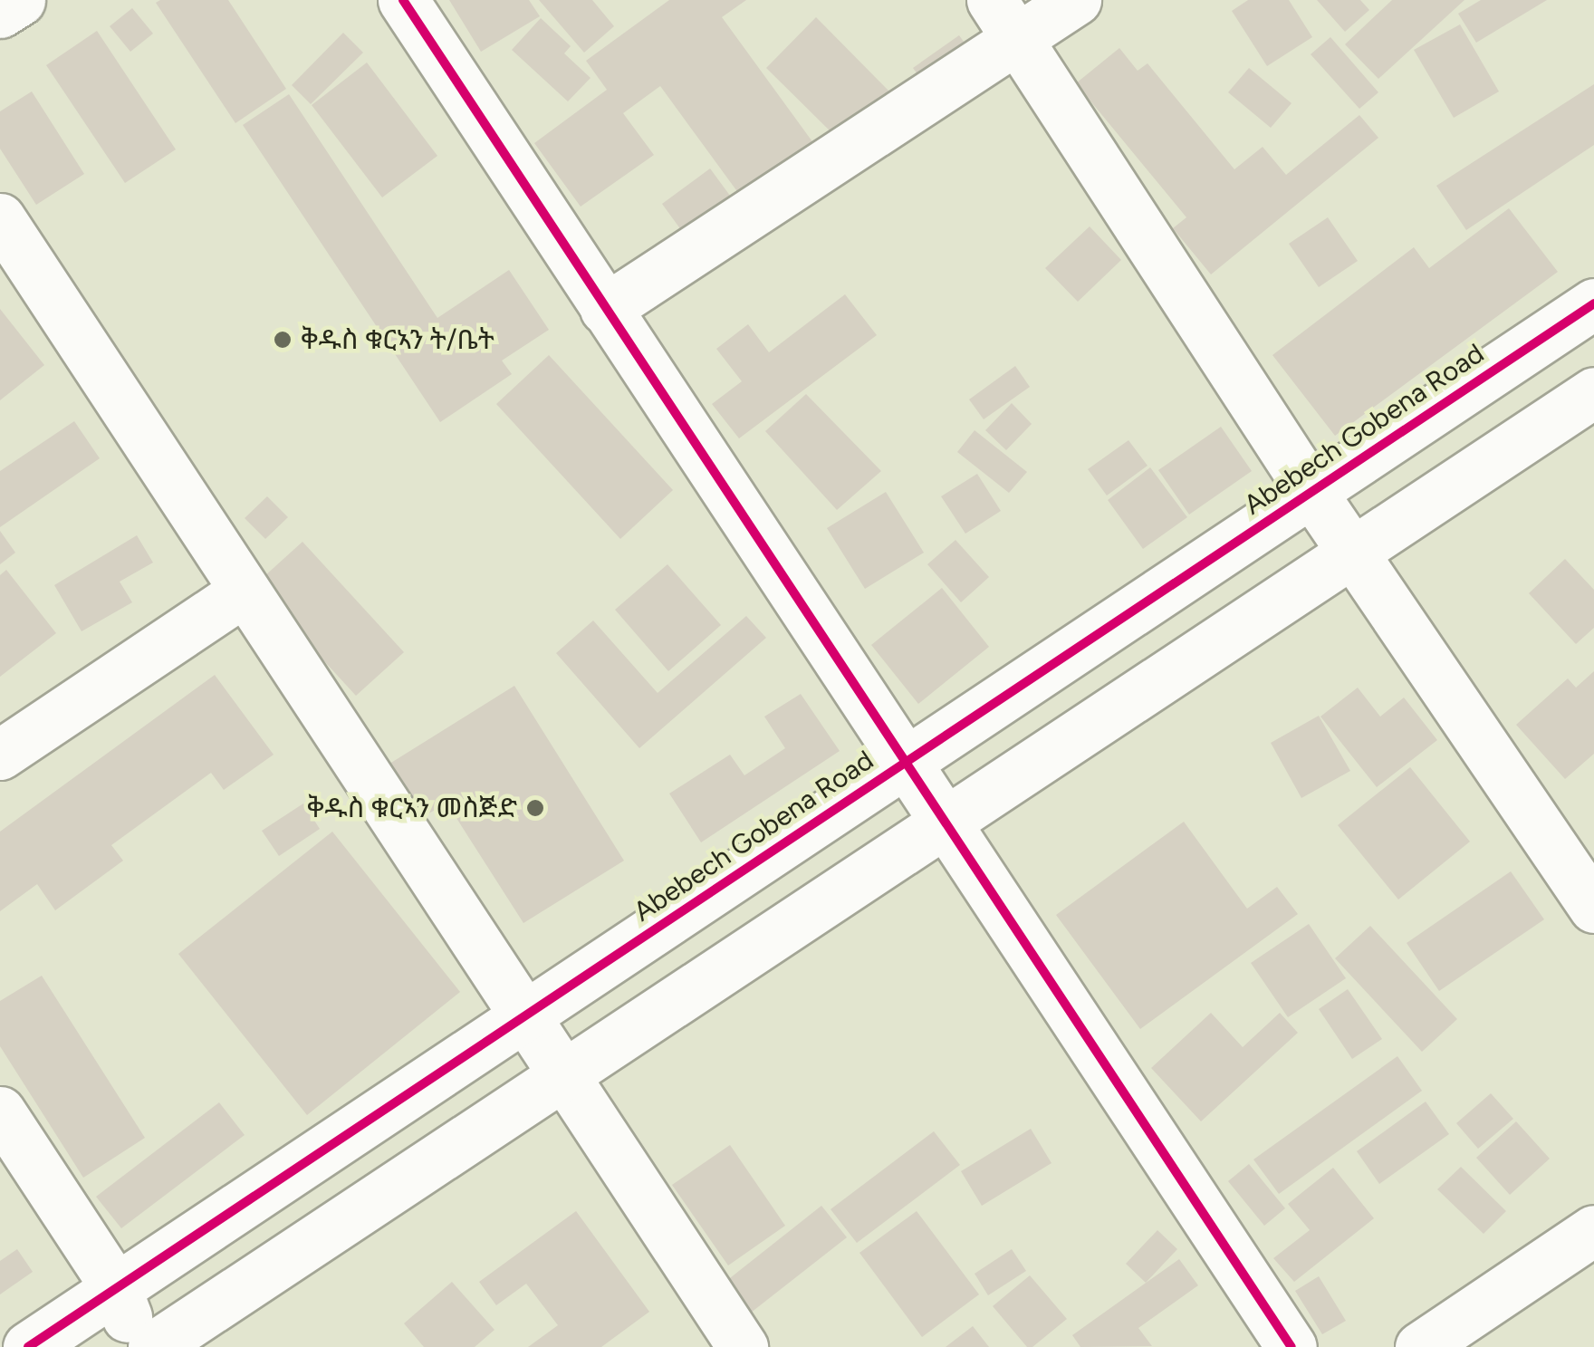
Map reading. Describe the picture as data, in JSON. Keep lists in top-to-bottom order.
{
  "streets": {
    "street": ["Abebech Gobena Road"]
  },
  "places": ["ቅዱስ ቁርኣን ት/ቤት", "ቅዱስ ቁርኣን መስጅድ"]
}
